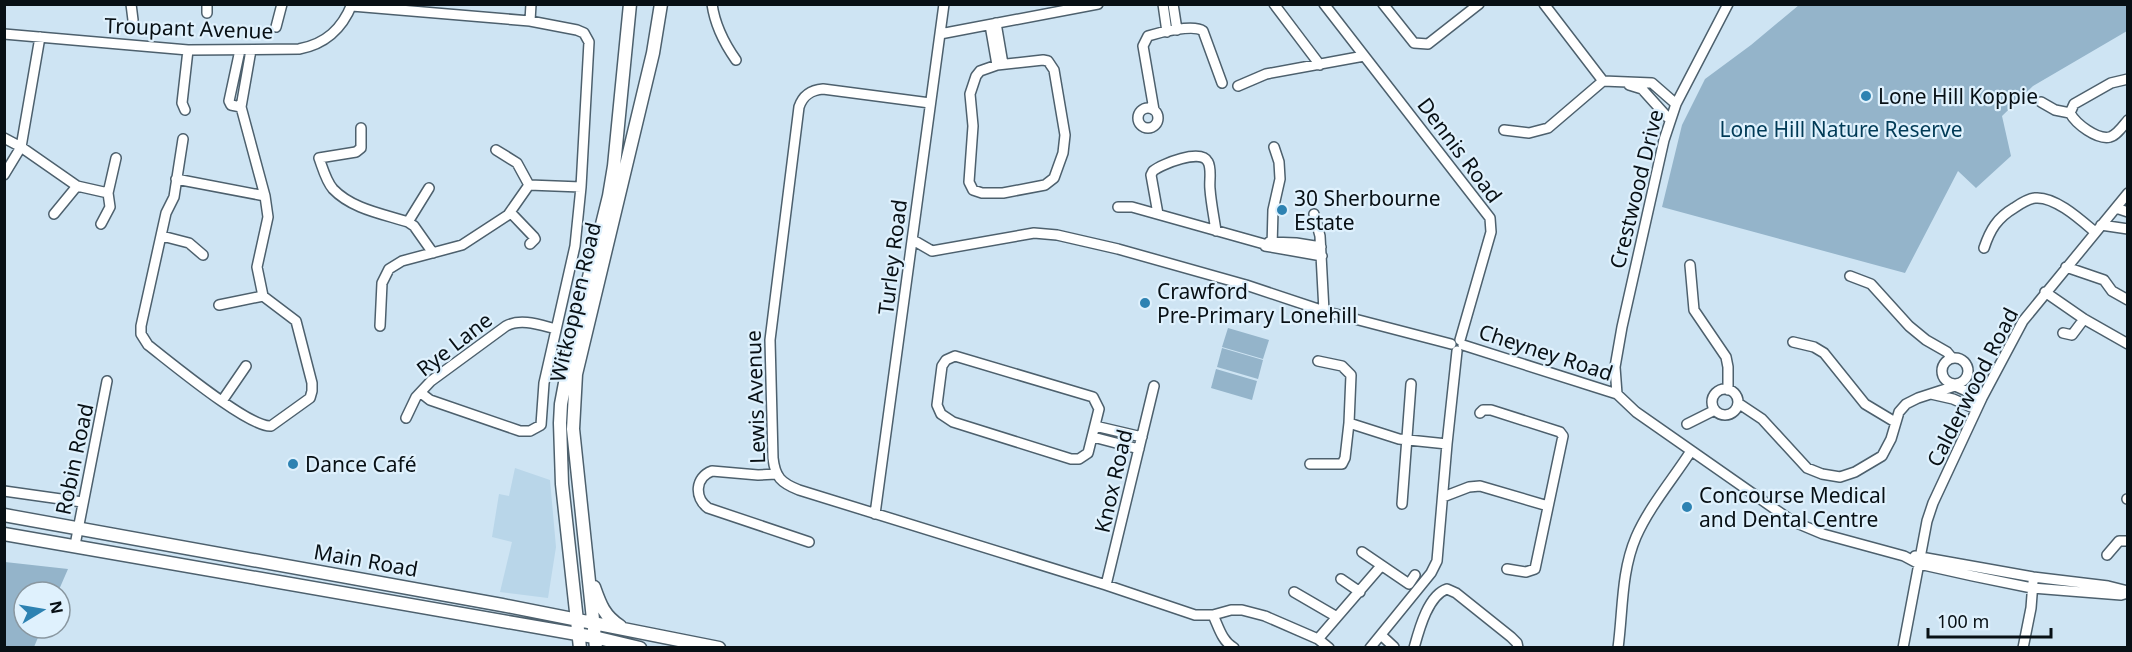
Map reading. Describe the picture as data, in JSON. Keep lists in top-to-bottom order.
{
  "streets": {
    "main road": ["Witkoppen Road", "Main Road"],
    "street": [
      "Troupant Avenue",
      "Dennis Road",
      "Crestwood Drive",
      "Turley Road",
      "Rye Lane",
      "Cheyney Road",
      "Calderwood Road",
      "Lewis Avenue",
      "Robin Road",
      "Knox Road"
    ]
  },
  "crossings": [
    ["Dennis Road", "Cheyney Road"],
    ["Crestwood Drive", "Cheyney Road"],
    ["Turley Road", "Cheyney Road"],
    ["Turley Road", "Lewis Avenue"],
    ["Witkoppen Road", "Main Road"],
    ["Lewis Avenue", "Knox Road"],
    ["Robin Road", "Main Road"]
  ],
  "parks": ["Lone Hill Nature Reserve"],
  "places": [
    "Lone Hill Koppie",
    "30 Sherbourne Estate",
    "Crawford Pre-Primary Lonehill",
    "Dance Café",
    "Concourse Medical and Dental Centre"
  ],
  "scale_bar": "100 m",
  "north": "right"
}
